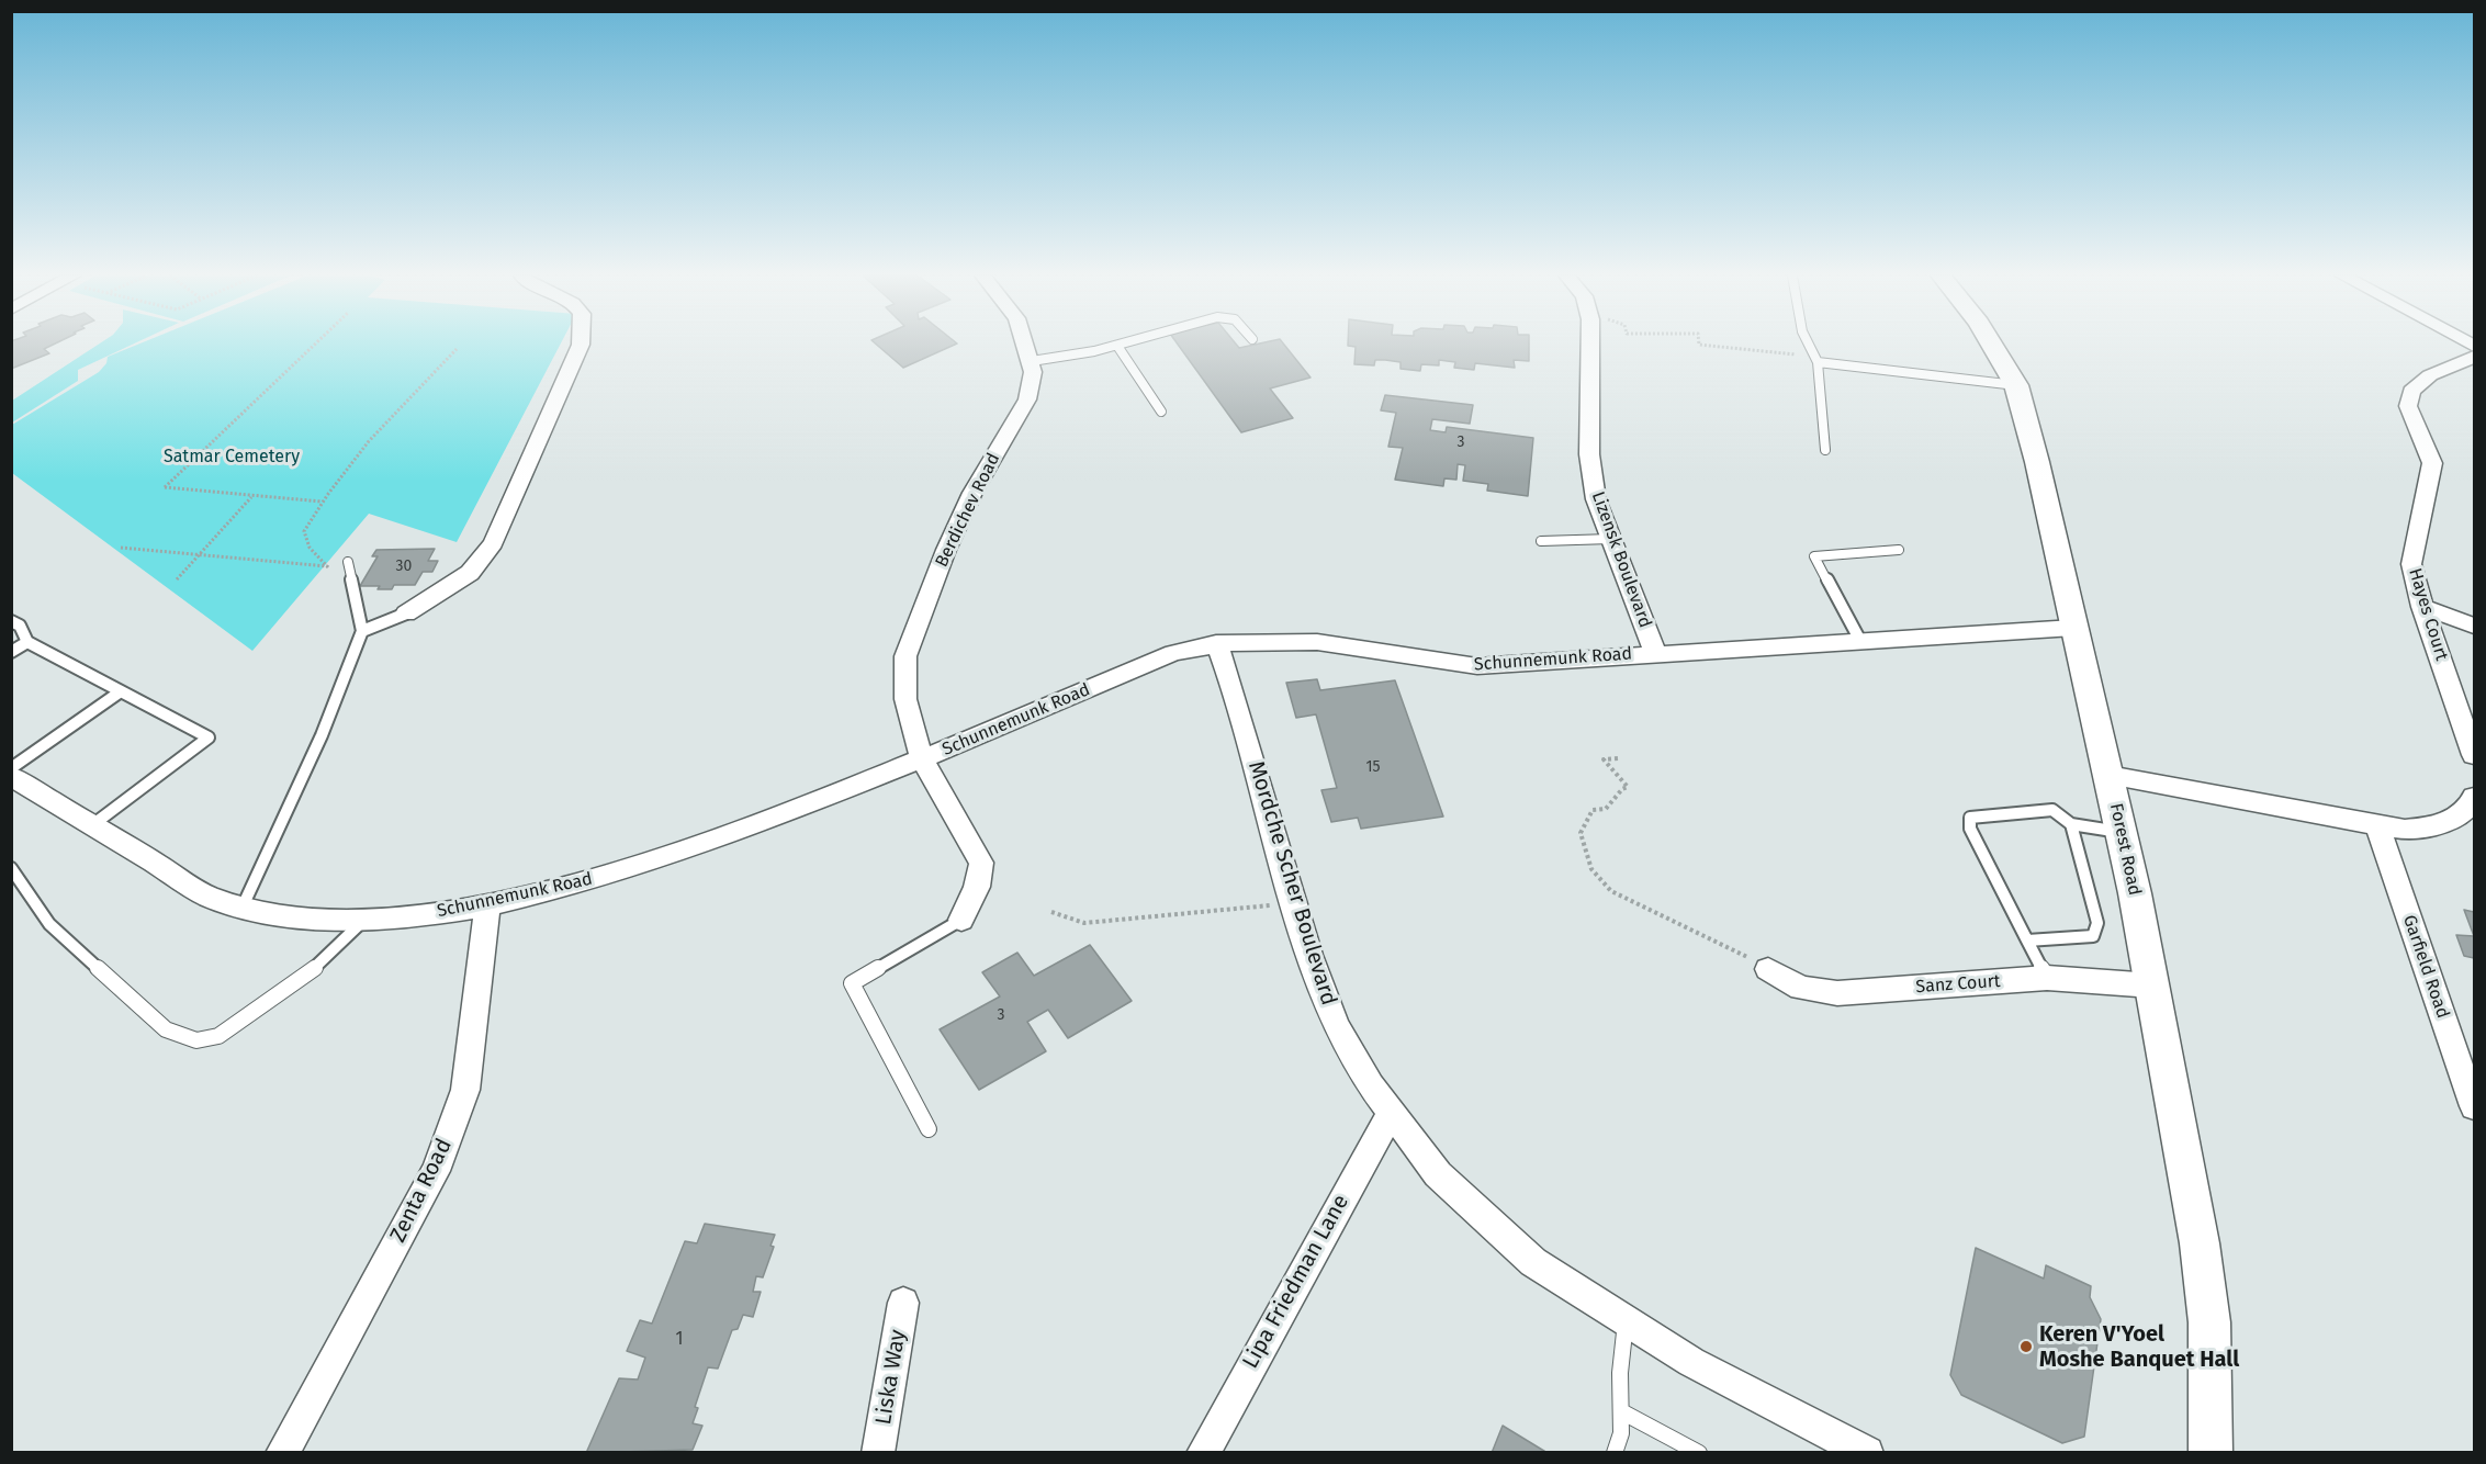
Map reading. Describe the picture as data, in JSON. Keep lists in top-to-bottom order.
{
  "streets": {
    "street": [
      "Berdichev Road",
      "Lizensk Boulevard",
      "Hayes Court",
      "Schunnemunk Road",
      "Forest Road",
      "Mordche Scher Boulevard",
      "Garfield Road",
      "Sanz Court",
      "Zenta Road",
      "Lipa Friedman Lane",
      "Liska Way"
    ]
  },
  "crossings": [
    ["Berdichev Road", "Schunnemunk Road"],
    ["Lizensk Boulevard", "Schunnemunk Road"],
    ["Schunnemunk Road", "Forest Road"],
    ["Schunnemunk Road", "Mordche Scher Boulevard"],
    ["Schunnemunk Road", "Zenta Road"],
    ["Forest Road", "Sanz Court"],
    ["Mordche Scher Boulevard", "Lipa Friedman Lane"]
  ],
  "parks": ["Satmar Cemetery"],
  "places": ["Keren V'Yoel Moshe Banquet Hall"],
  "house_numbers": [
    "3",
    "30",
    "15",
    "3",
    "1"
  ]
}
